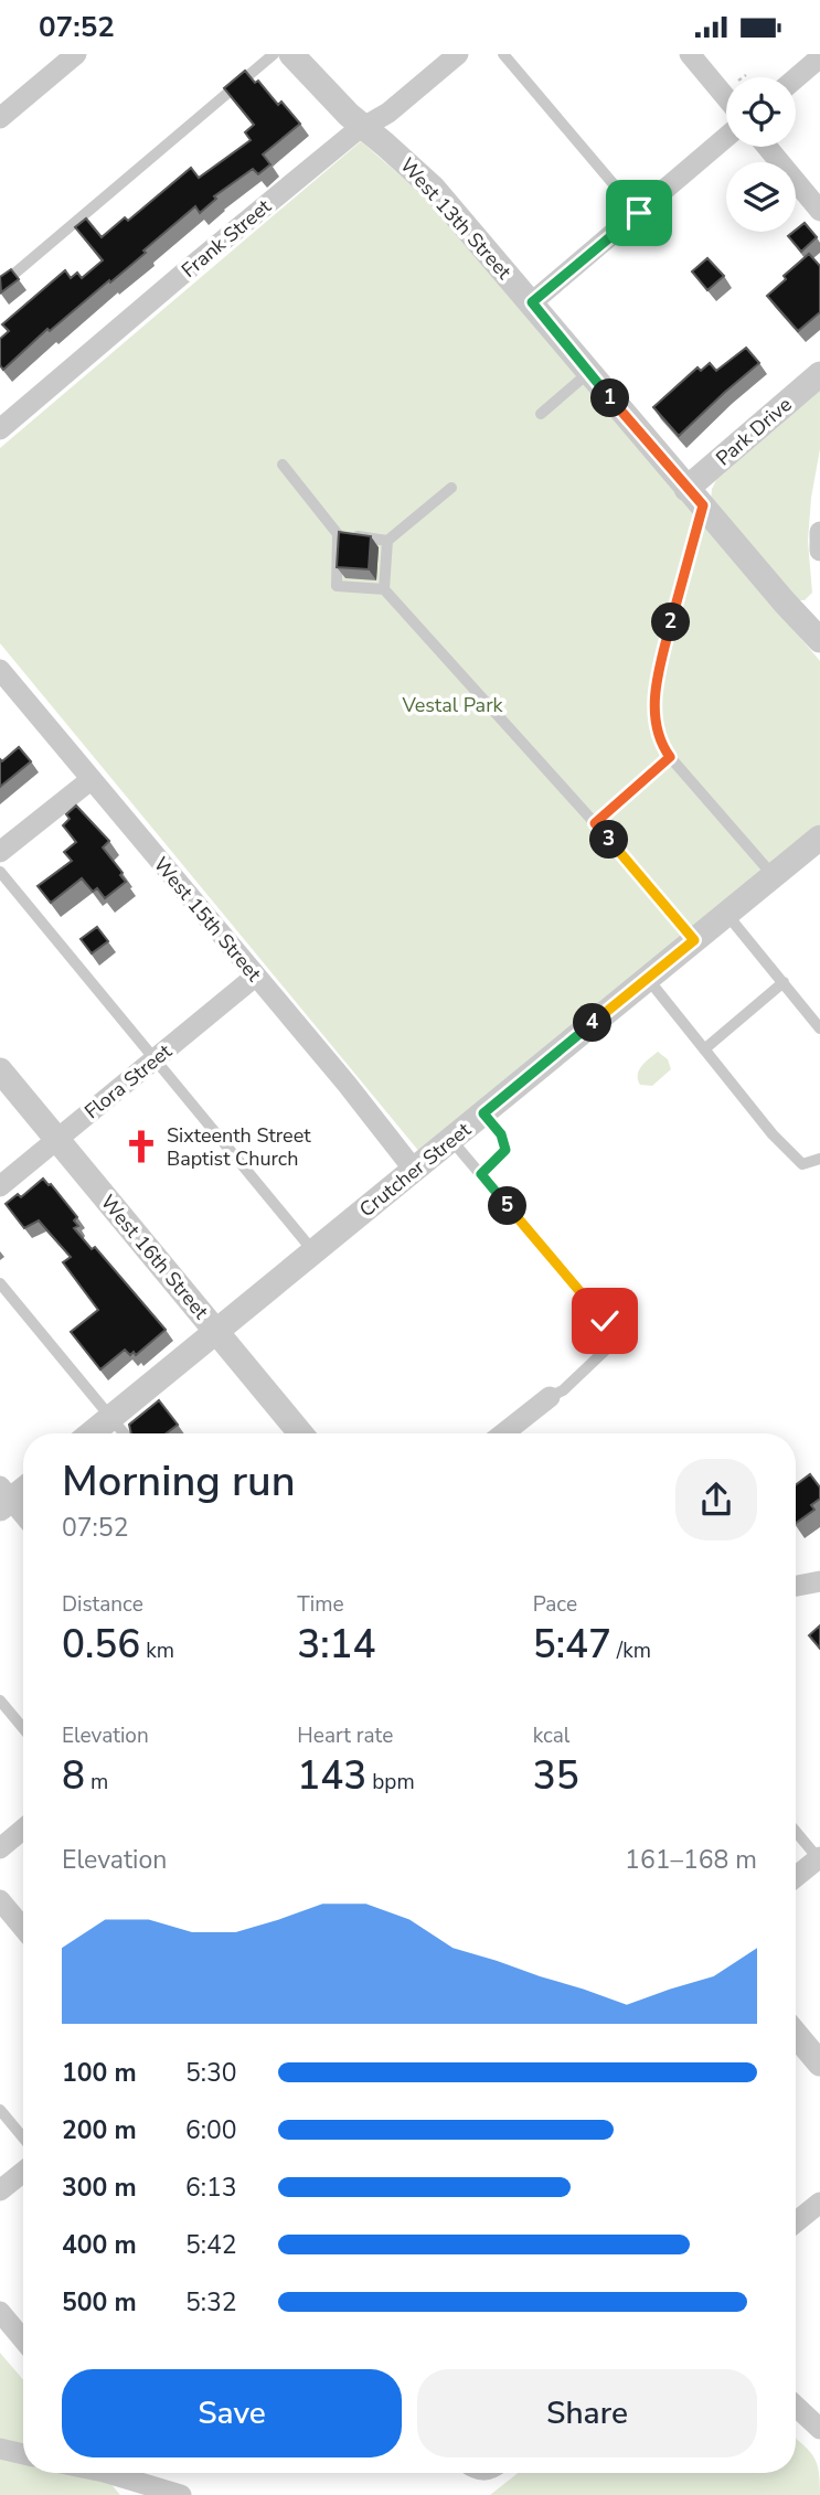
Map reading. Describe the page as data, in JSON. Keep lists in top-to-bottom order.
{
  "streets": {
    "street": [
      "West 13th Street",
      "Frank Street",
      "Park Drive",
      "West 15th Street",
      "Flora Street",
      "Crutcher Street",
      "West 16th Street"
    ]
  },
  "crossings": [
    ["West 13th Street", "Frank Street"],
    ["West 13th Street", "Park Drive"],
    ["West 15th Street", "Flora Street"],
    ["West 15th Street", "Crutcher Street"],
    ["Flora Street", "West 16th Street"],
    ["Crutcher Street", "West 16th Street"]
  ],
  "parks": ["Vestal Park"],
  "places": {
    "church": ["Sixteenth Street Baptist Church"]
  },
  "page": {
    "status": "07:52",
    "pins": [
      "1",
      "2",
      "3",
      "4",
      "5"
    ],
    "heading": ["Morning run", "07:52"],
    "stats": [
      ["Distance", "0.56 km"],
      ["Time", "3:14"],
      ["Pace", "5:47 /km"],
      ["Elevation", "8 m"],
      ["Heart rate", "143 bpm"],
      ["kcal", "35"]
    ],
    "chart": ["Elevation", "161–168 m"],
    "list": [
      {
        "name": "100 m",
        "note": "5:30"
      },
      {
        "name": "200 m",
        "note": "6:00"
      },
      {
        "name": "300 m",
        "note": "6:13"
      },
      {
        "name": "400 m",
        "note": "5:42"
      },
      {
        "name": "500 m",
        "note": "5:32"
      }
    ],
    "buttons": ["Save", "Share"]
  }
}
